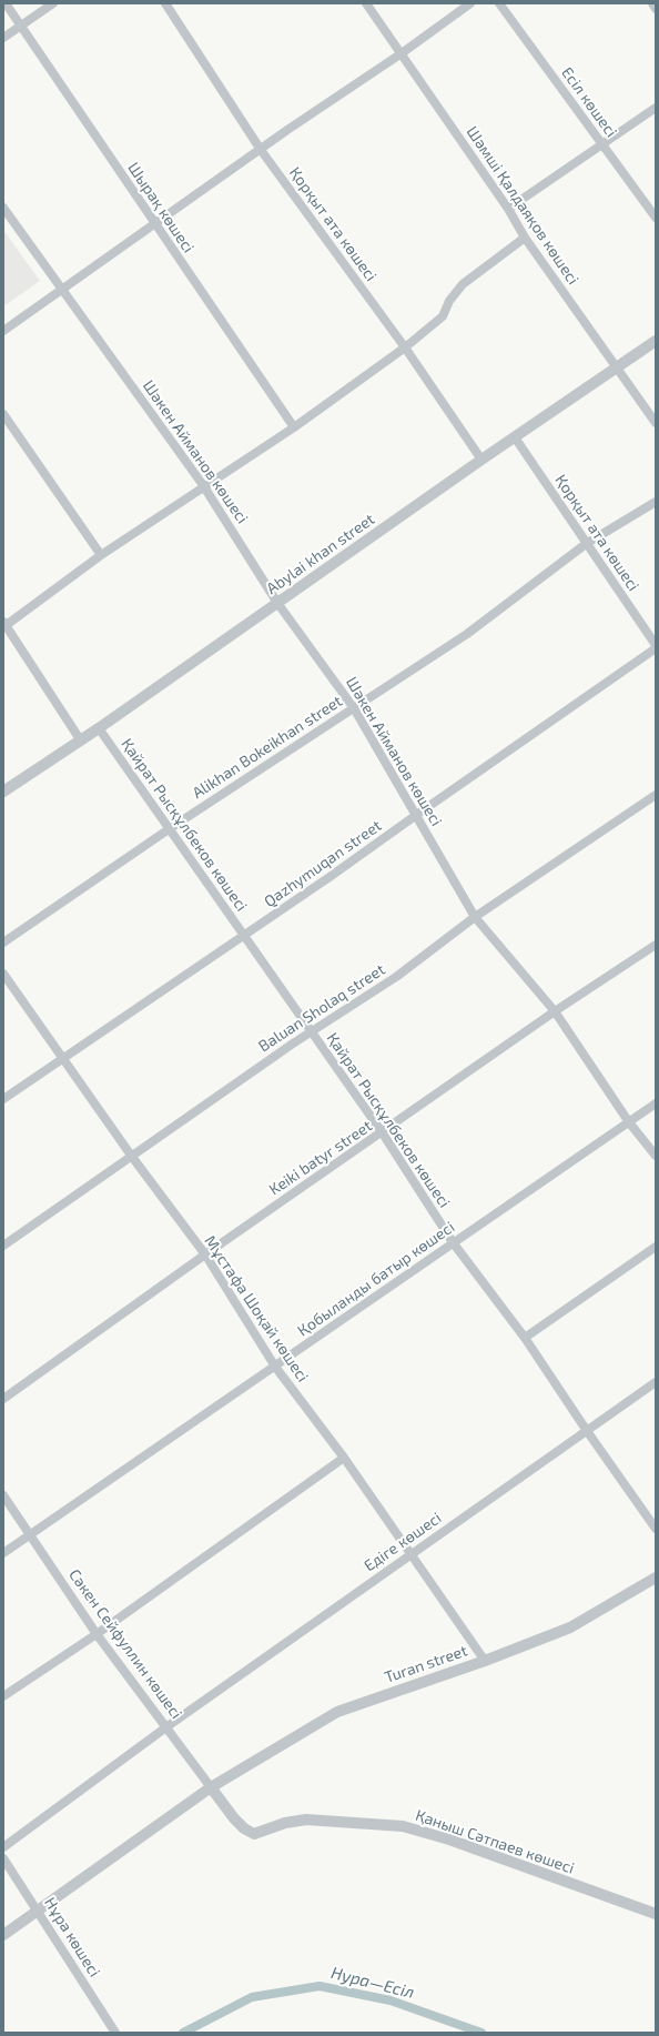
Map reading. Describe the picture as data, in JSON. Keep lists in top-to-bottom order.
{
  "streets": {
    "street": [
      "Есіл көшесі",
      "Шәмші Қалдаяқов көшесі",
      "Шырақ көшесі",
      "Қорқыт ата көшесі",
      "Шәкен Айманов көшесі",
      "Abylai khan street",
      "Alikhan Bokeikhan street",
      "Қайрат Рысқұлбеков көшесі",
      "Qazhymuqan street",
      "Baluan Sholaq street",
      "Keiki batyr street",
      "Қобыланды батыр көшесі",
      "Мұстафа Шоқай көшесі",
      "Едіге көшесі",
      "Сәкен Сейфуллин көшесі",
      "Turan street",
      "Қаныш Сәтпаев көшесі",
      "Нұра көшесі"
    ]
  },
  "crossings": [
    ["Шәмші Қалдаяқов көшесі", "Abylai khan street"],
    ["Қорқыт ата көшесі", "Abylai khan street"],
    ["Қорқыт ата көшесі", "Alikhan Bokeikhan street"],
    ["Қорқыт ата көшесі", "Qazhymuqan street"],
    ["Шәкен Айманов көшесі", "Abylai khan street"],
    ["Шәкен Айманов көшесі", "Alikhan Bokeikhan street"],
    ["Шәкен Айманов көшесі", "Qazhymuqan street"],
    ["Шәкен Айманов көшесі", "Baluan Sholaq street"],
    ["Шәкен Айманов көшесі", "Keiki batyr street"],
    ["Шәкен Айманов көшесі", "Қобыланды батыр көшесі"],
    ["Abylai khan street", "Қайрат Рысқұлбеков көшесі"],
    ["Alikhan Bokeikhan street", "Қайрат Рысқұлбеков көшесі"],
    ["Қайрат Рысқұлбеков көшесі", "Qazhymuqan street"],
    ["Қайрат Рысқұлбеков көшесі", "Baluan Sholaq street"],
    ["Қайрат Рысқұлбеков көшесі", "Keiki batyr street"],
    ["Қайрат Рысқұлбеков көшесі", "Қобыланды батыр көшесі"],
    ["Қайрат Рысқұлбеков көшесі", "Едіге көшесі"],
    ["Qazhymuqan street", "Мұстафа Шоқай көшесі"],
    ["Baluan Sholaq street", "Мұстафа Шоқай көшесі"],
    ["Keiki batyr street", "Мұстафа Шоқай көшесі"],
    ["Қобыланды батыр көшесі", "Мұстафа Шоқай көшесі"],
    ["Қобыланды батыр көшесі", "Сәкен Сейфуллин көшесі"],
    ["Мұстафа Шоқай көшесі", "Едіге көшесі"],
    ["Мұстафа Шоқай көшесі", "Turan street"],
    ["Едіге көшесі", "Сәкен Сейфуллин көшесі"],
    ["Сәкен Сейфуллин көшесі", "Turan street"],
    ["Сәкен Сейфуллин көшесі", "Қаныш Сәтпаев көшесі"],
    ["Turan street", "Қаныш Сәтпаев көшесі"],
    ["Turan street", "Нұра көшесі"]
  ],
  "water": ["Нура—Есіл"]
}
